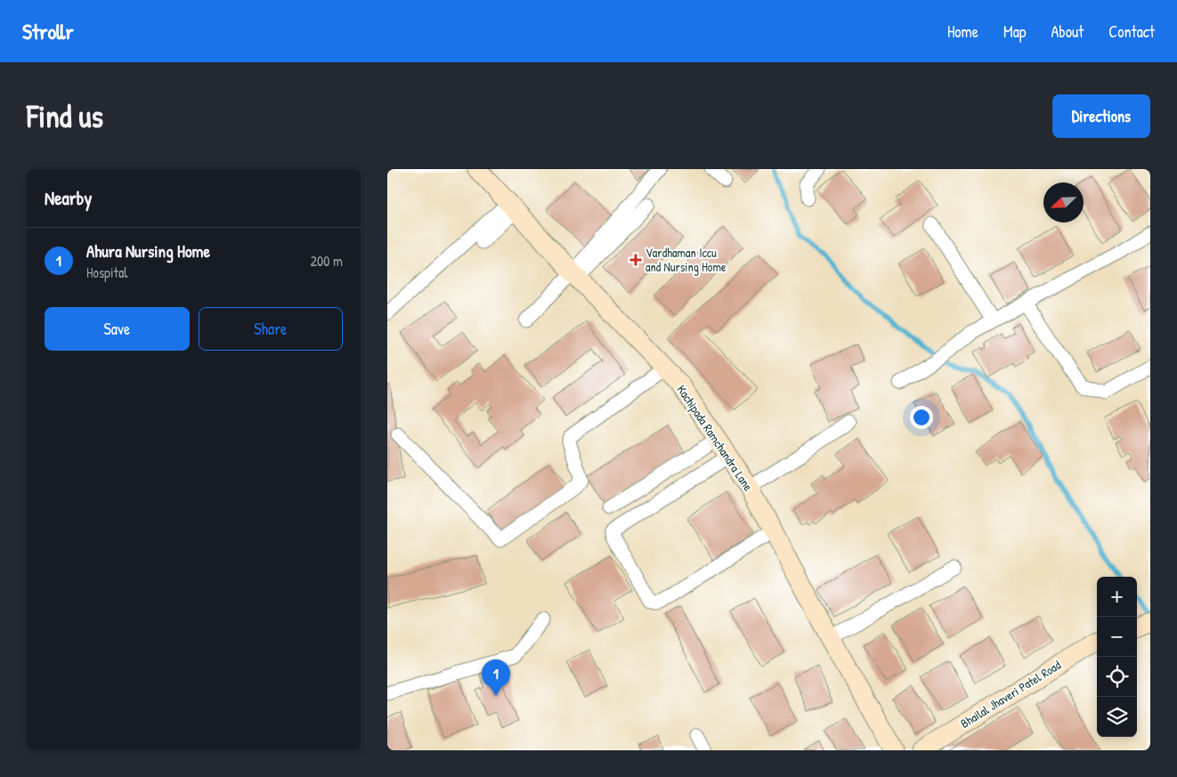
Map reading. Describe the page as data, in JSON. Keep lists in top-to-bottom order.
{
  "streets": {
    "main road": ["Kachipada Ramchandra Lane", "Bhailal Jhaveri Patel Road"]
  },
  "places": {
    "health": ["Vardhaman Iccu and Nursing Home"]
  },
  "north": "bottom left",
  "page": {
    "header": "Strollr",
    "nav": [
      "Home",
      "Map",
      "About",
      "Contact"
    ],
    "buttons": [
      "Directions",
      ["Save", "Share"]
    ],
    "title": "Find us",
    "heading": "Nearby",
    "list": [
      {
        "mark": "1",
        "name": "Ahura Nursing Home",
        "note": "Hospital",
        "value": "200 m"
      }
    ],
    "map_buttons": ["+", "−"],
    "pins": "1"
  }
}
